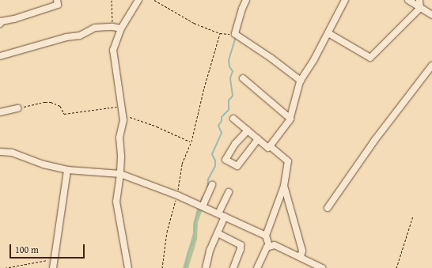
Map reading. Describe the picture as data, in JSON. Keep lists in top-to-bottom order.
{
  "scale_bar": "100 m"
}
